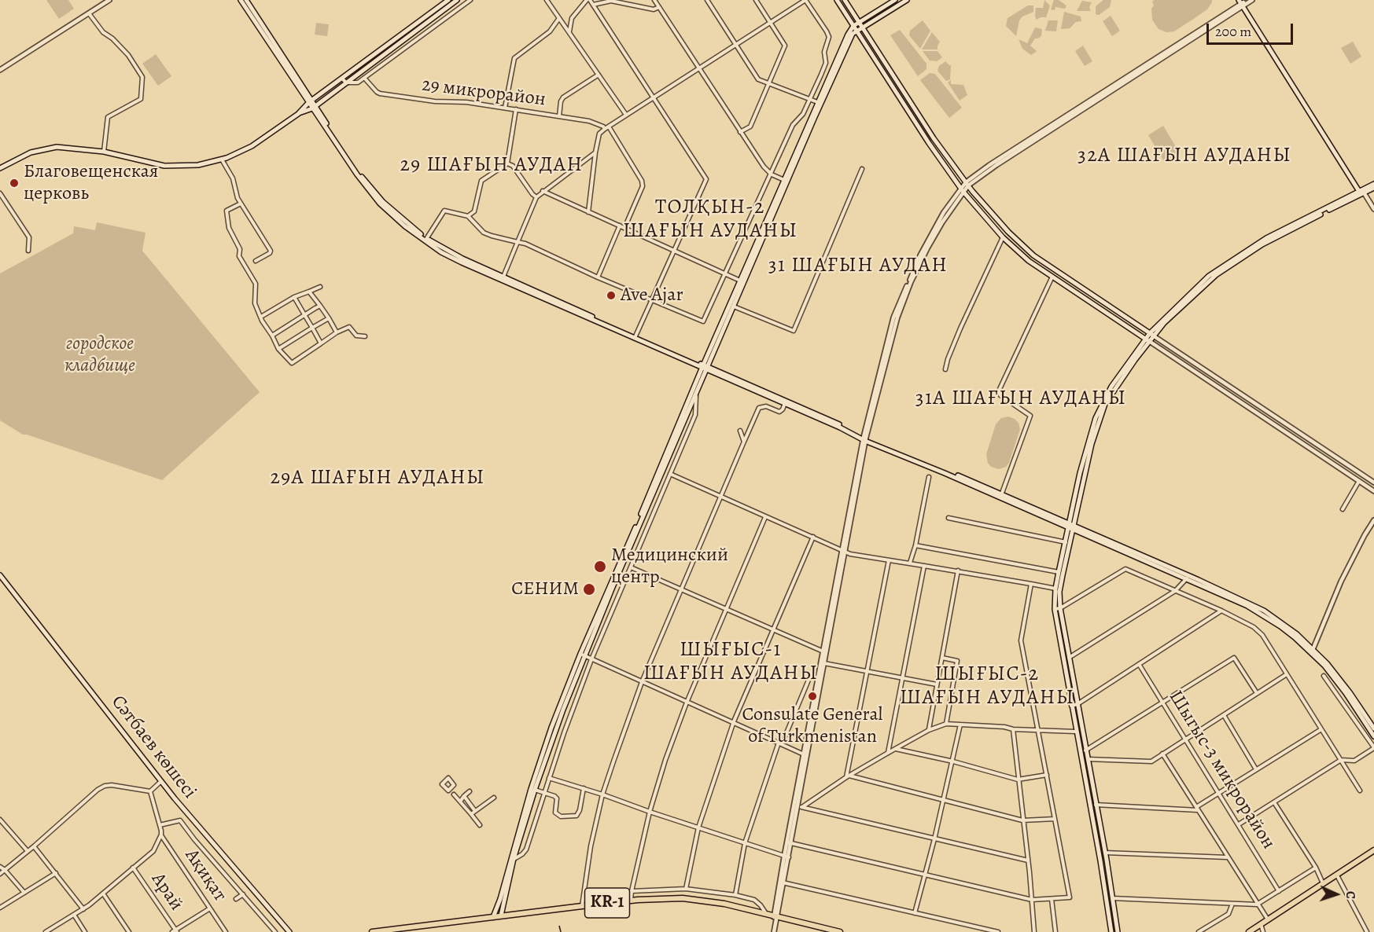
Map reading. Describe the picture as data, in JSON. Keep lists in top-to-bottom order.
{
  "streets": {
    "main road": ["Сәтбаев көшесі", "KR-1"],
    "street": [
      "29 микрорайон",
      "Шыгыс-3 микрорайон",
      "Ақиқат",
      "Арай"
    ]
  },
  "districts": [
    "32А ШАҒЫН АУДАНЫ",
    "29 ШАҒЫН АУДАН",
    "ТОЛҚЫН-2 ШАҒЫН АУДАНЫ",
    "31 ШАҒЫН АУДАН",
    "31А ШАҒЫН АУДАНЫ",
    "29А ШАҒЫН АУДАНЫ",
    "ШЫҒЫС-1 ШАҒЫН АУДАНЫ",
    "ШЫҒЫС-2 ШАҒЫН АУДАНЫ"
  ],
  "parks": ["городское кладбище"],
  "places": [
    "Благовещенская церковь",
    "Ave Ajar",
    "Медицинский центр",
    "СЕНИМ",
    "Consulate General of Turkmenistan"
  ],
  "scale_bar": "200 m",
  "north": "right"
}
